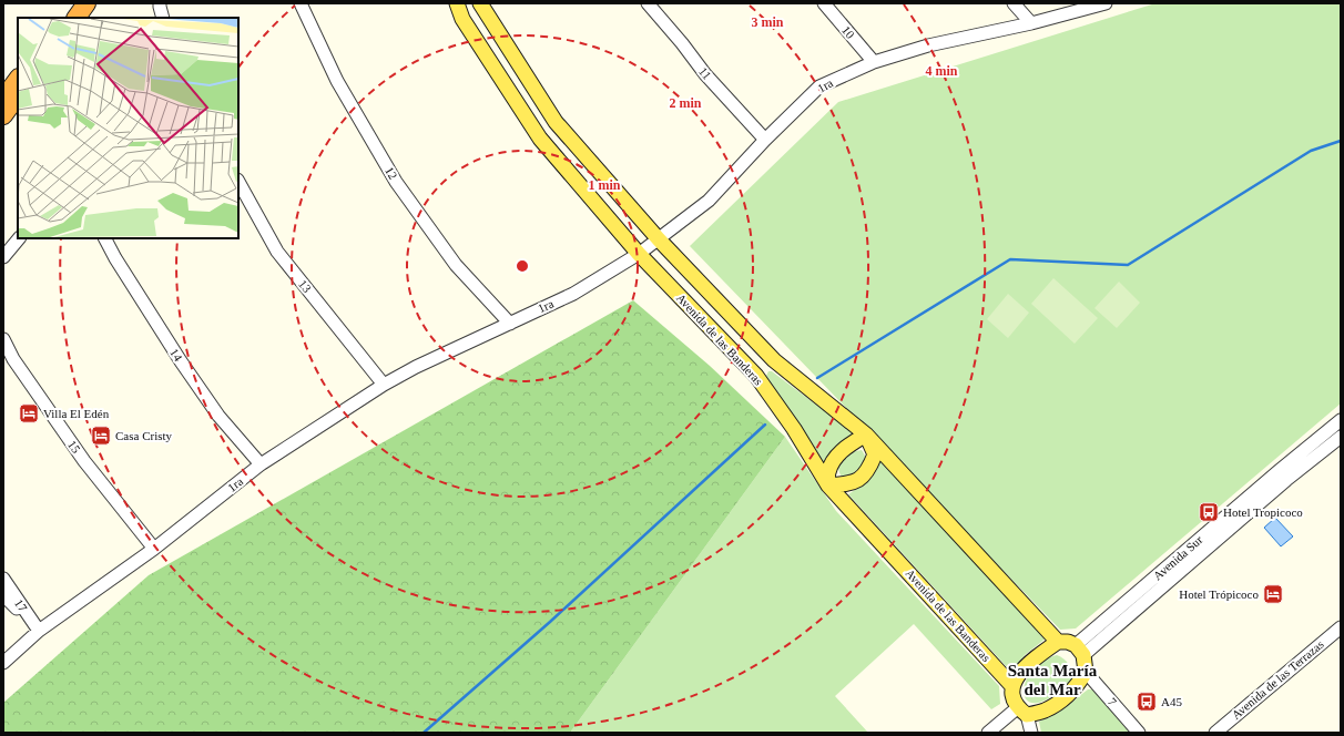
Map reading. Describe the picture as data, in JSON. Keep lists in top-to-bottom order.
{
  "streets": {
    "main road": ["Avenida de las Banderas"],
    "street": [
      "10",
      "11",
      "1ra",
      "12",
      "13",
      "14",
      "15",
      "Avenida Sur",
      "17",
      "Avenida de las Terrazas",
      "7"
    ]
  },
  "crossings": [
    ["10", "1ra"],
    ["11", "1ra"],
    ["1ra", "12"],
    ["1ra", "13"],
    ["1ra", "Avenida de las Banderas"],
    ["1ra", "14"],
    ["1ra", "15"],
    ["1ra", "17"],
    ["Avenida de las Banderas", "Avenida Sur"],
    ["Avenida de las Banderas", "7"],
    ["Avenida Sur", "7"]
  ],
  "districts": ["Santa María del Mar"],
  "places": {
    "hotel": ["Villa El Edén", "Casa Cristy", "Hotel Trópicoco"],
    "bus stop": ["Hotel Tropicoco", "A45"]
  },
  "rings": [
    "3 min",
    "4 min",
    "2 min",
    "1 min"
  ]
}
